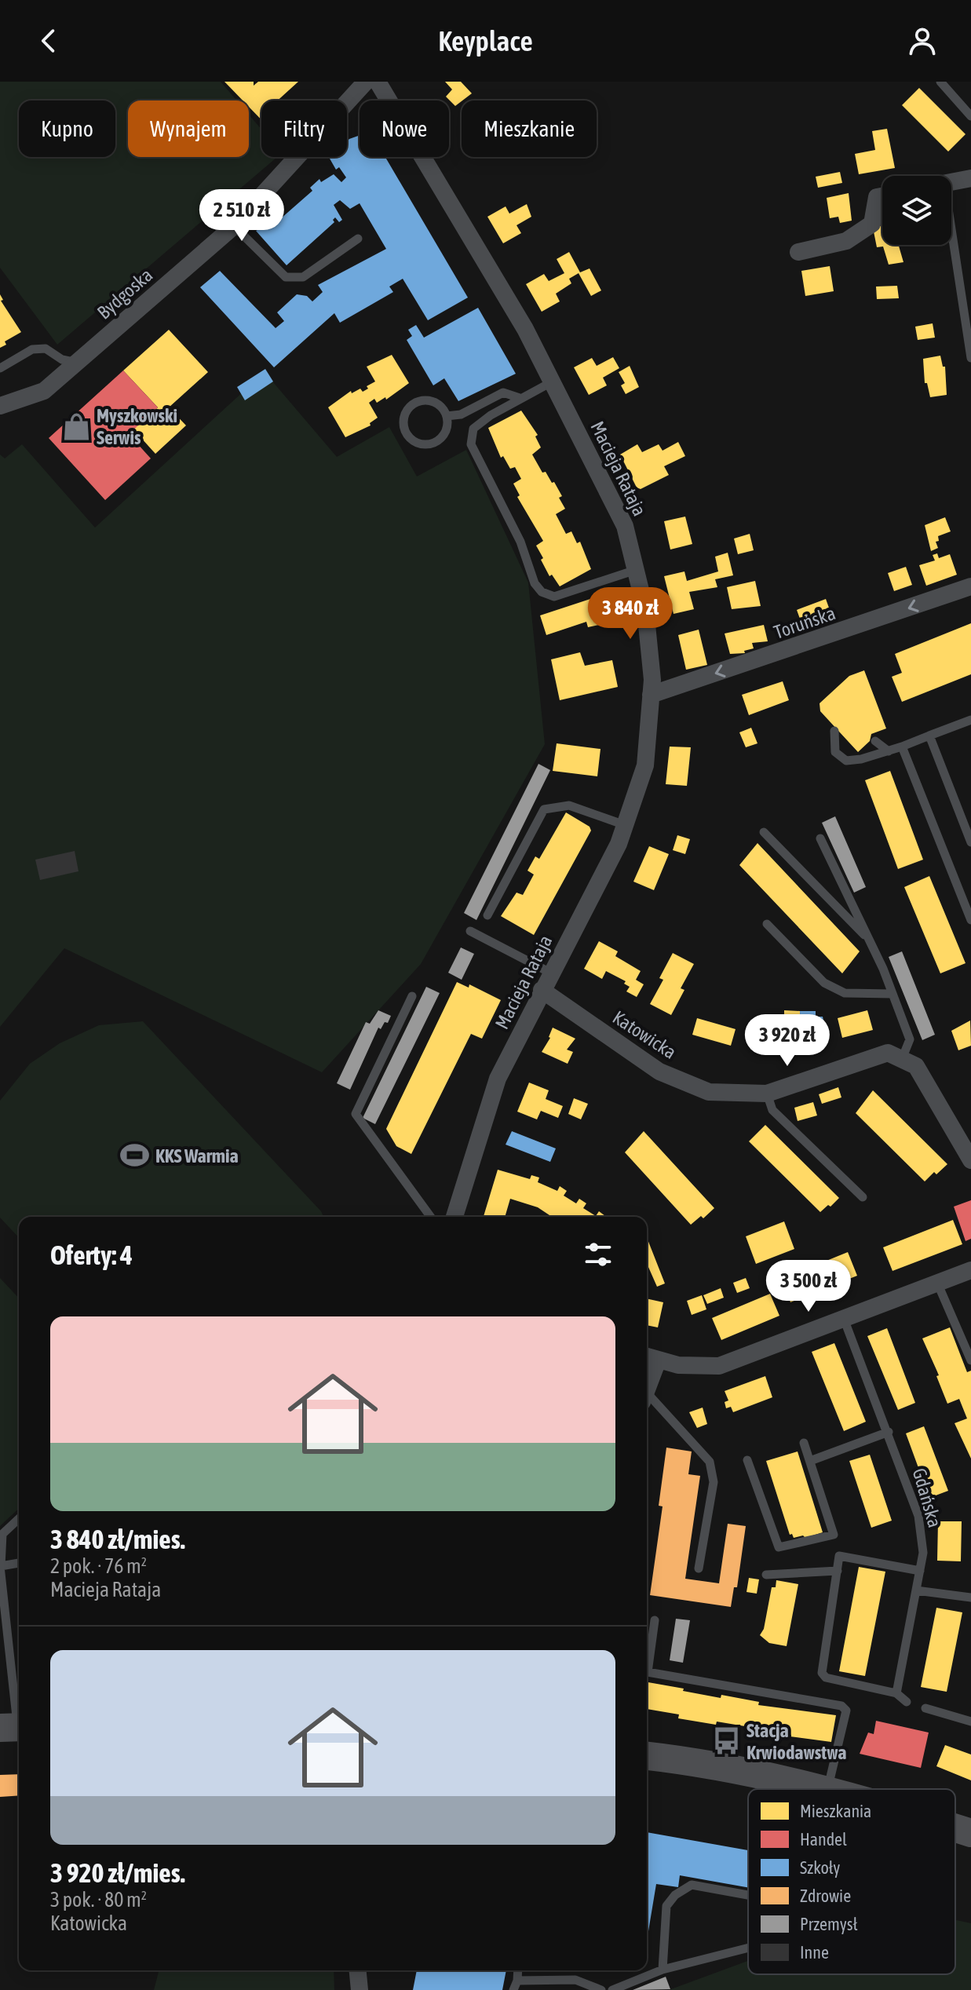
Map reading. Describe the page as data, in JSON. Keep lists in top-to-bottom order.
{
  "streets": {
    "street": [
      "Bydgoska",
      "Macieja Rataja",
      "Toruńska",
      "Katowicka"
    ],
    "lane": ["Gdańska"]
  },
  "crossings": [
    ["Macieja Rataja", "Toruńska"],
    ["Macieja Rataja", "Katowicka"]
  ],
  "one_way": ["Toruńska"],
  "places": {
    "shop": ["Myszkowski Serwis"],
    "sports": ["KKS Warmia"],
    "bus stop": ["Stacja Krwiodawstwa"]
  },
  "legend": [
    "Mieszkania",
    "Handel",
    "Szkoły",
    "Zdrowie",
    "Przemysł",
    "Inne"
  ],
  "page": {
    "header": "Keyplace",
    "chip": [
      "Kupno",
      "Wynajem",
      "Filtry",
      "Nowe",
      "Mieszkanie"
    ],
    "price": [
      "2 510 zł",
      "3 840 zł",
      "3 920 zł",
      "3 500 zł"
    ],
    "heading": "Oferty: 4",
    "list": [
      {
        "name": "3 840 zł/mies.",
        "note": "2 pok. · 76 m² · Macieja Rataja"
      },
      {
        "name": "3 920 zł/mies.",
        "note": "3 pok. · 80 m² · Katowicka"
      }
    ]
  }
}
